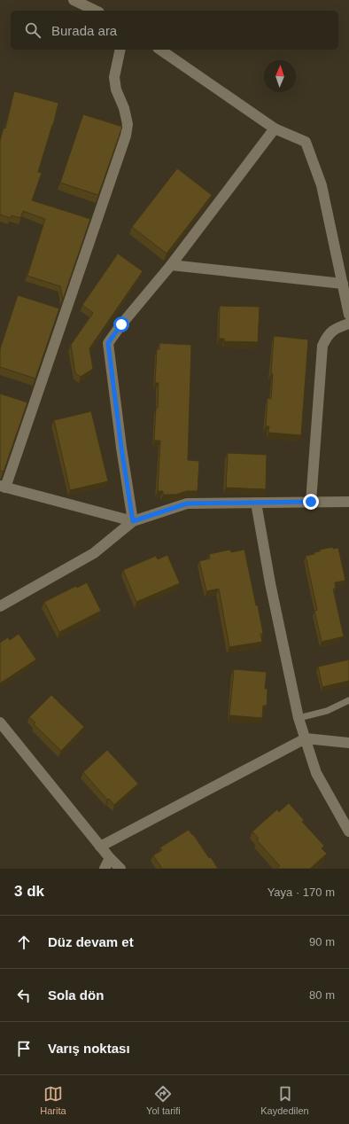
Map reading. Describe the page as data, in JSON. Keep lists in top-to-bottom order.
{
  "north": "top",
  "page": {
    "search": "Burada ara",
    "heading": ["3 dk", "Yaya · 170 m"],
    "list": [
      ["Düz devam et", "90 m"],
      ["Sola dön", "80 m"],
      "Varış noktası"
    ],
    "nav": ["Harita", "Yol tarifi", "Kaydedilen"]
  }
}
